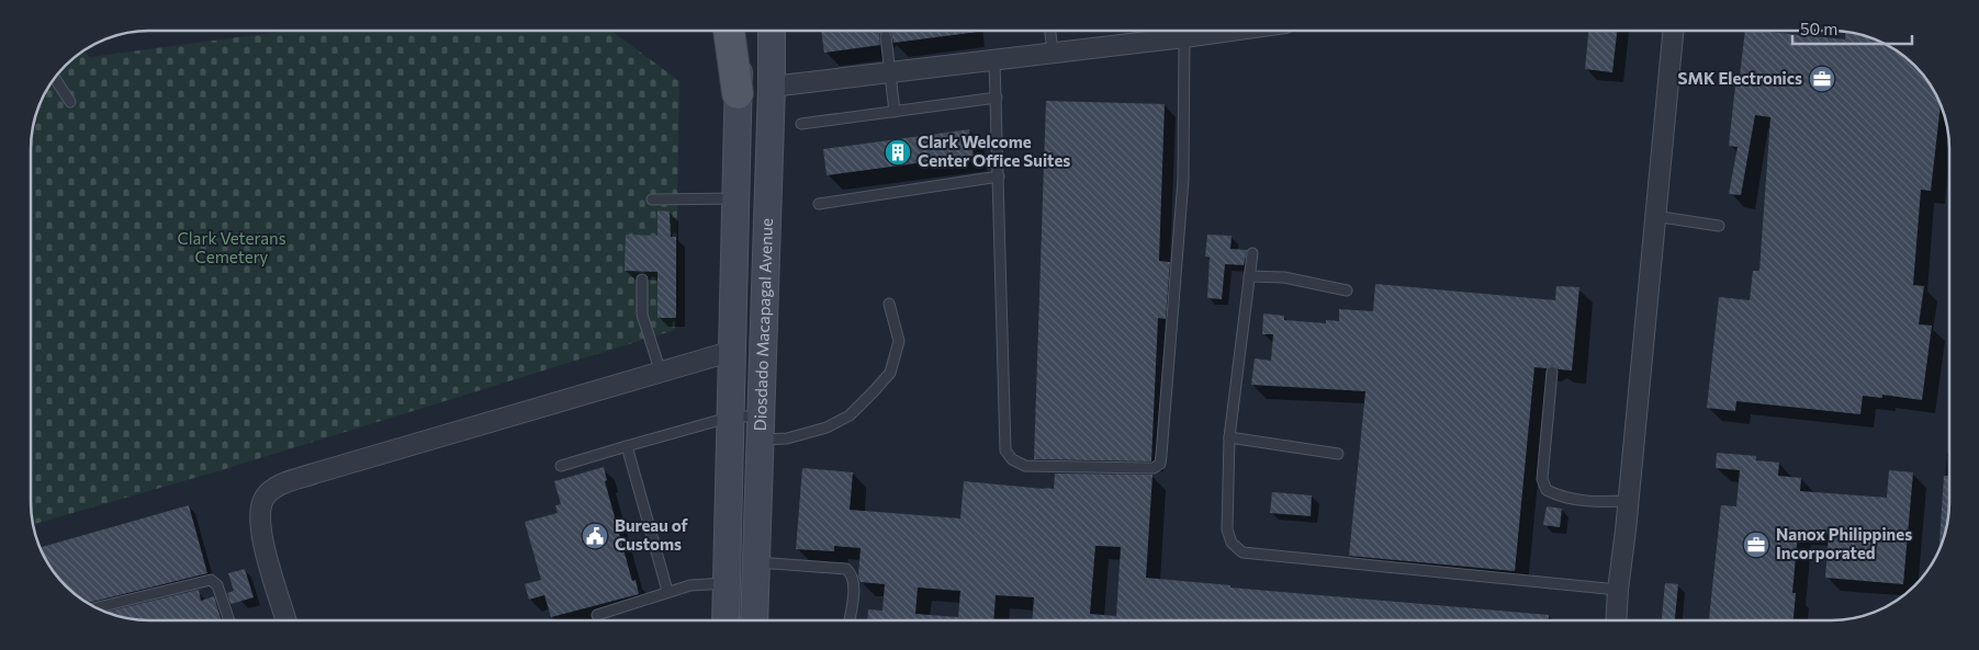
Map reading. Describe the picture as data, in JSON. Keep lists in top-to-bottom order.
{
  "streets": {
    "main road": ["Diosdado Macapagal Avenue"]
  },
  "parks": ["Clark Veterans Cemetery"],
  "places": {
    "office": ["SMK Electronics", "Nanox Philippines Incorporated"],
    "building": ["Clark Welcome Center Office Suites"],
    "public building": ["Bureau of Customs"]
  },
  "scale_bar": "50 m"
}
